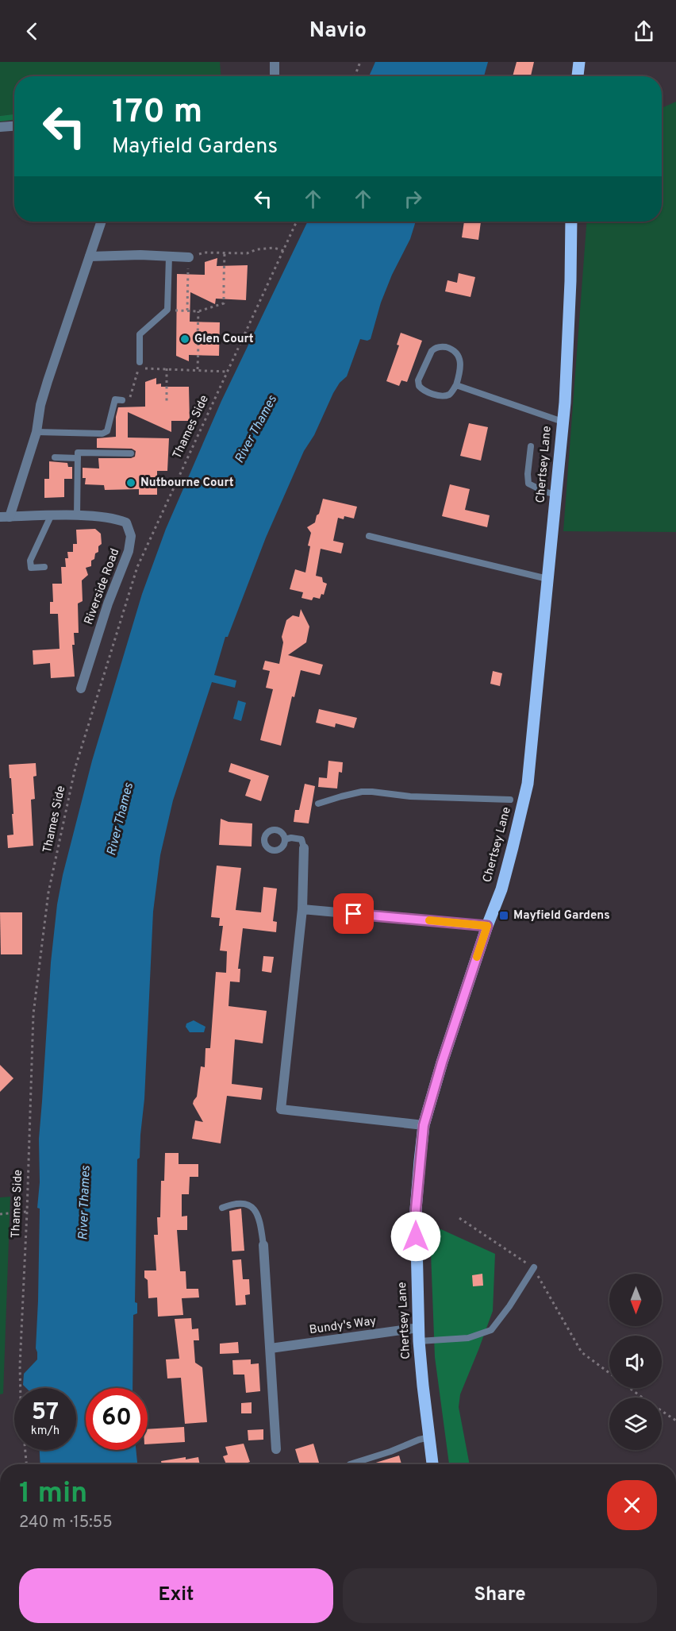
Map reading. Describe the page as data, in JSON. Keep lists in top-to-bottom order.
{
  "streets": {
    "main road": ["Chertsey Lane"],
    "street": ["Riverside Road", "Bundy's Way"],
    "path": ["Thames Side"]
  },
  "crossings": [
    ["Chertsey Lane", "Bundy's Way"]
  ],
  "water": ["River Thames"],
  "places": {
    "other": ["Glen Court", "Nutbourne Court"],
    "transit": ["Mayfield Gardens"]
  },
  "north": "bottom",
  "page": {
    "header": "Navio",
    "turn": ["170 m", "Mayfield Gardens"],
    "speed": "57 km/h",
    "limit": "60",
    "heading": ["1 min", "240 m · 15:55"],
    "buttons": ["Exit", "Share"]
  }
}
